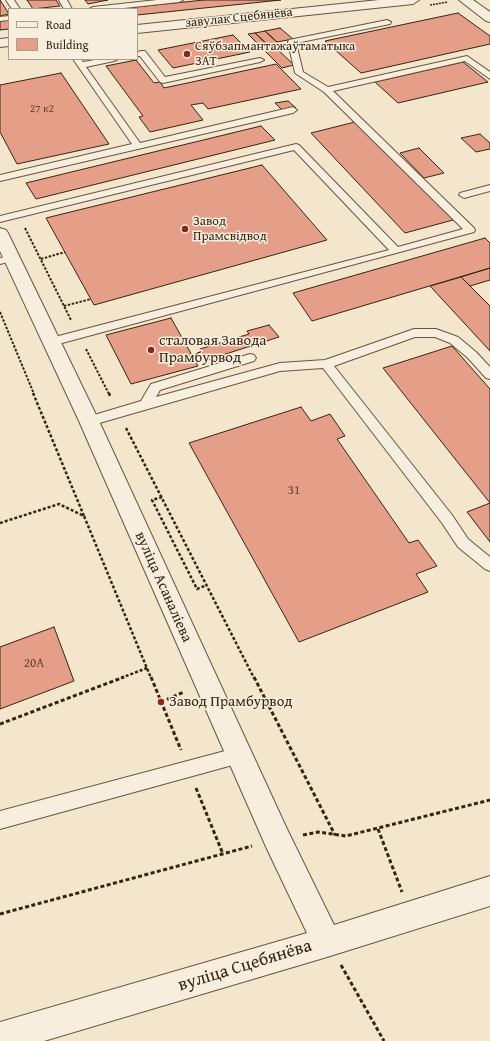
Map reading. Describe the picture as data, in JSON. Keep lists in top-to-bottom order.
{
  "streets": {
    "street": ["завулак Сцебянёва", "вуліца Асаналіева", "вуліца Сцебянёва"]
  },
  "crossings": [
    ["вуліца Асаналіева", "вуліца Сцебянёва"]
  ],
  "places": [
    "Сяўбзапмантажаўтаматыка ЗАТ",
    "Завод Прамсвідвод",
    "сталовая Завода Прамбурвод",
    "Завод Прамбурвод"
  ],
  "house_numbers": ["27 к2", "31", "20А"],
  "legend": ["Road", "Building"]
}
